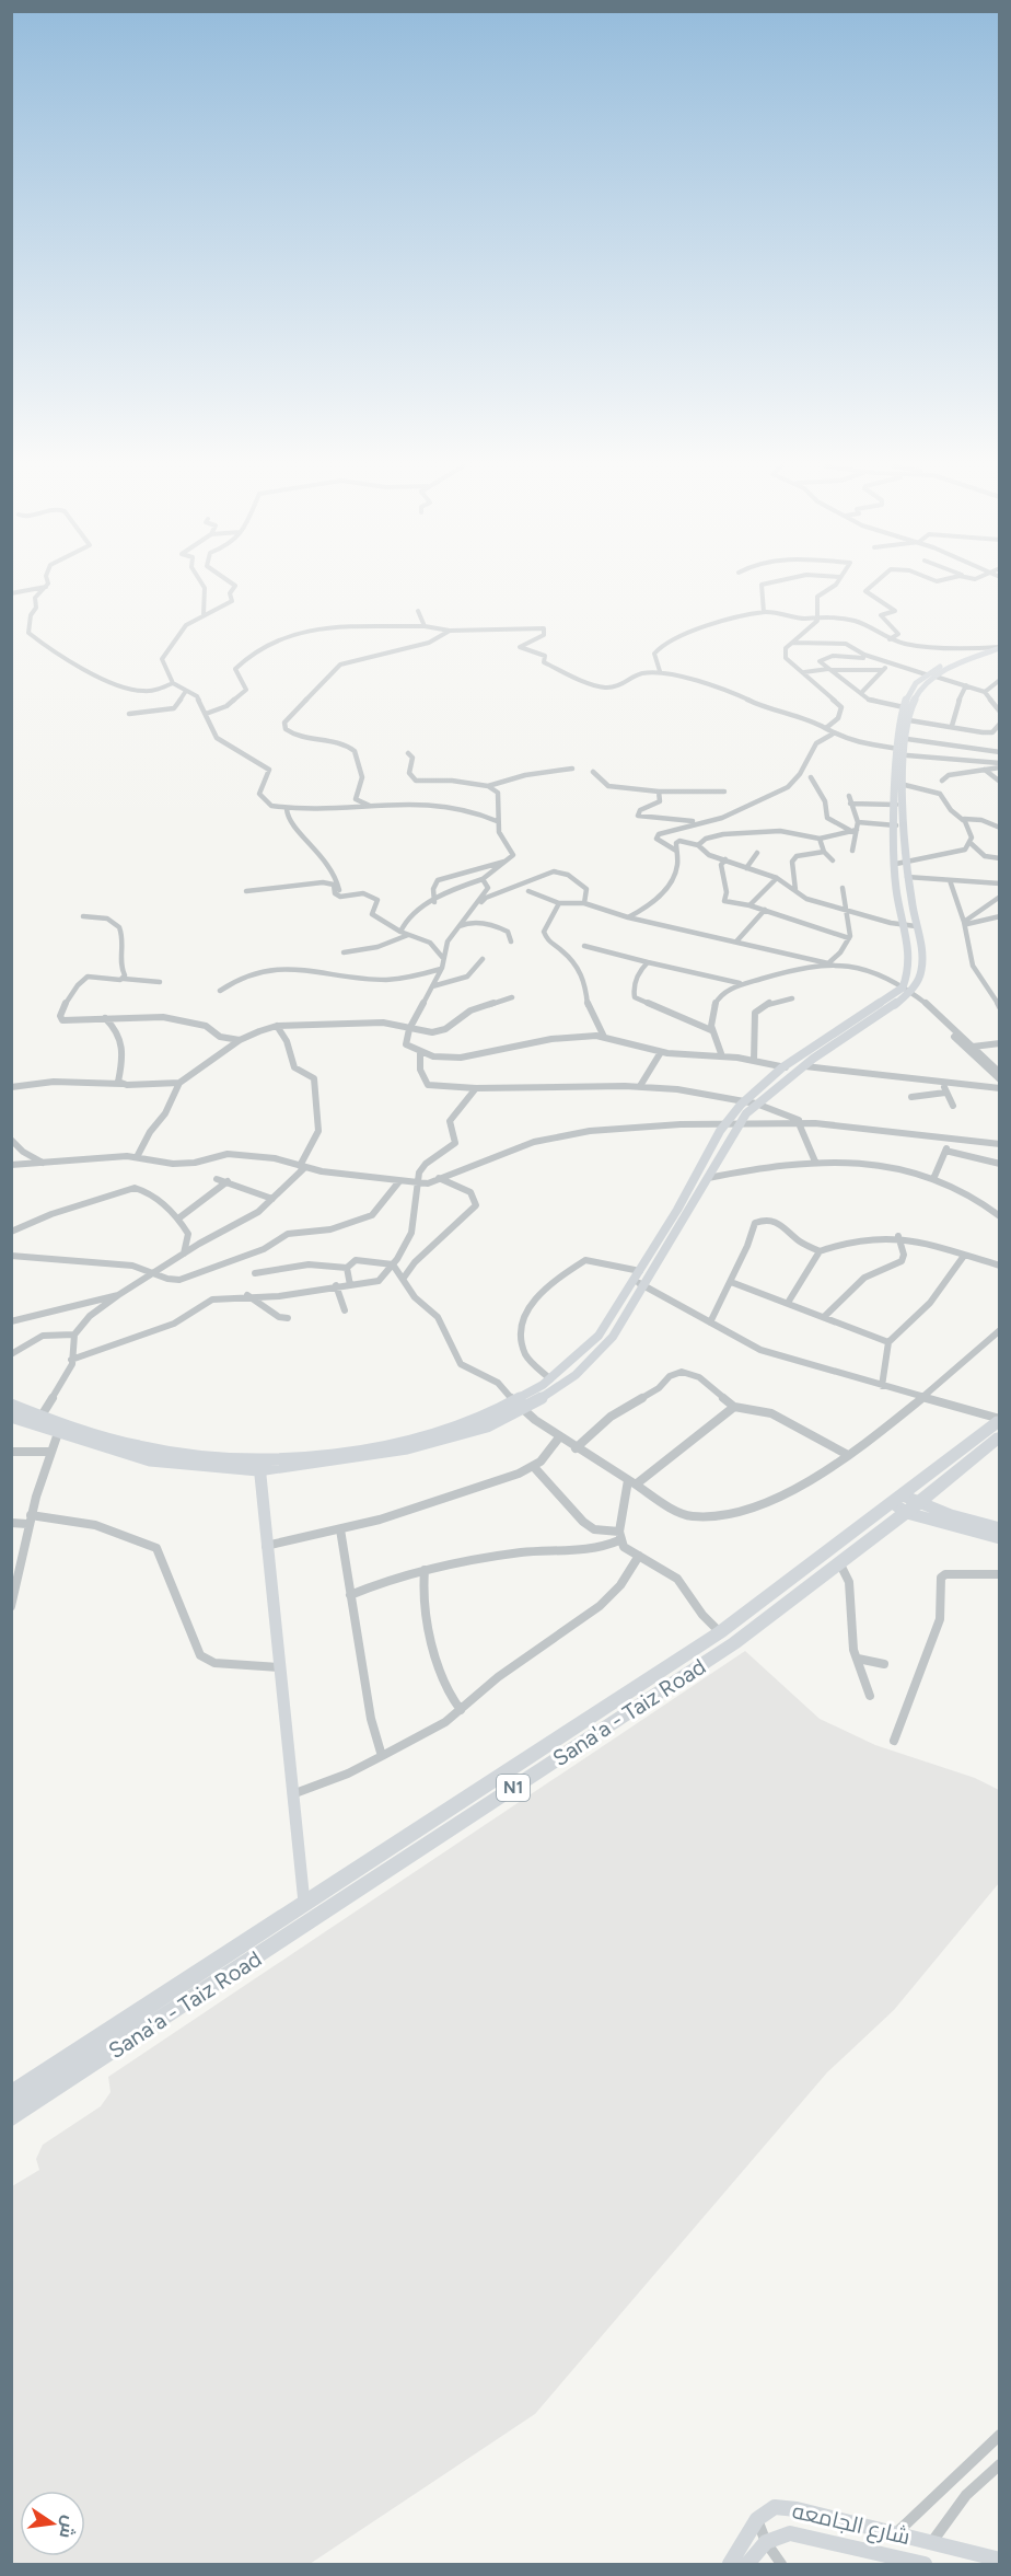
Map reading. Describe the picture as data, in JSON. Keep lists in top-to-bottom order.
{
  "streets": {
    "highway": ["Sana'a - Taiz Road", "N1"],
    "street": ["شارع الجامعه"]
  },
  "north": "right"
}
